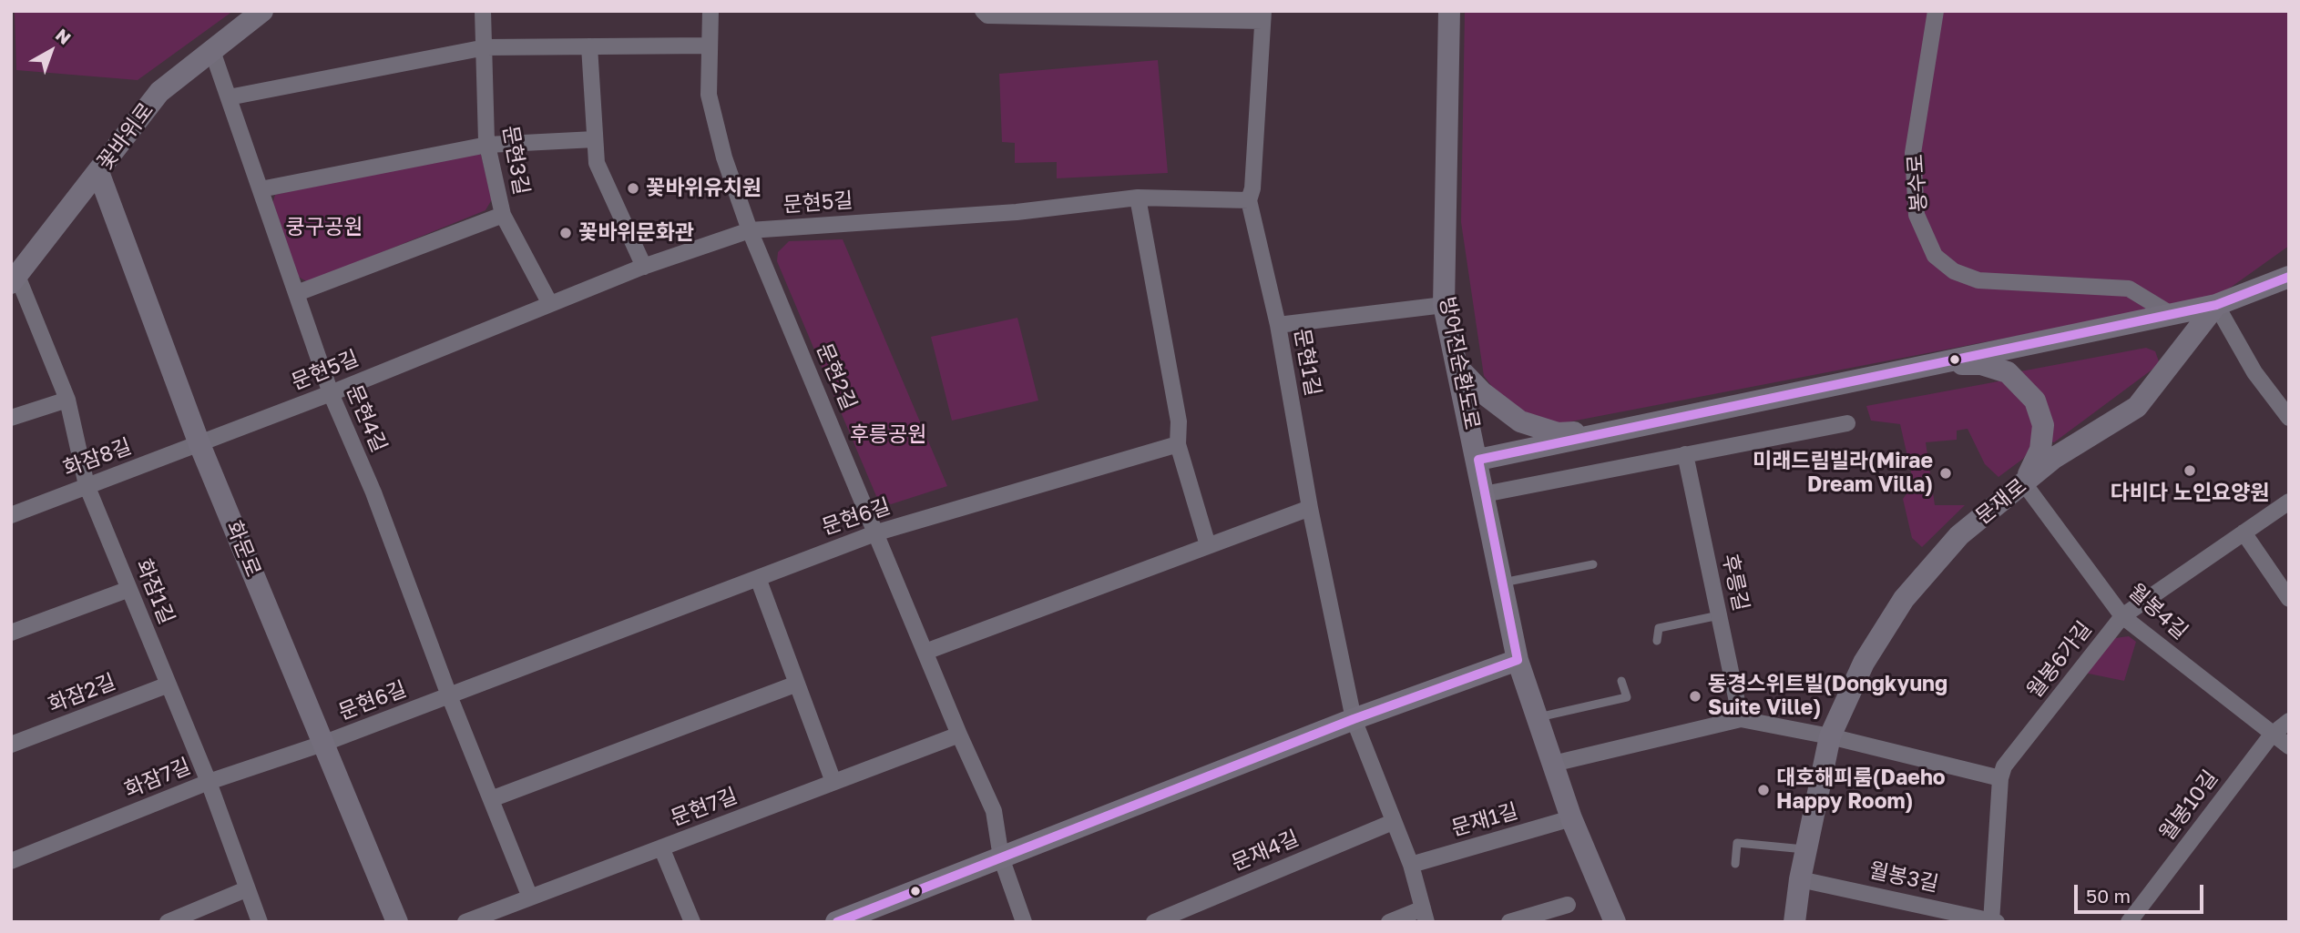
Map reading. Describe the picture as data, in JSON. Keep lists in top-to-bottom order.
{
  "streets": {
    "street": [
      "꽃바위로",
      "문현3길",
      "봉수로",
      "문현5길",
      "문현1길",
      "방어진순환도로",
      "문현2길",
      "문현4길",
      "화잠8길",
      "문재로",
      "문현6길",
      "화문로",
      "후릉길",
      "화잠1길",
      "월봉4길",
      "월봉6가길",
      "화잠2길",
      "화잠7길",
      "월봉10길",
      "문현7길",
      "문재1길",
      "문재4길",
      "월봉3길"
    ]
  },
  "crossings": [
    ["꽃바위로", "문현4길"],
    ["꽃바위로", "화문로"],
    ["꽃바위로", "화잠1길"],
    ["문현3길", "문현5길"],
    ["문현5길", "문현1길"],
    ["문현5길", "문현2길"],
    ["문현5길", "문현4길"],
    ["문현5길", "화잠8길"],
    ["문현5길", "화문로"],
    ["방어진순환도로", "문재1길"],
    ["문현2길", "문현6길"],
    ["문현2길", "문현7길"],
    ["문현4길", "문현6길"],
    ["문현4길", "문현7길"],
    ["화잠8길", "화문로"],
    ["화잠8길", "화잠1길"],
    ["문재로", "월봉4길"],
    ["문재로", "월봉3길"],
    ["문현6길", "화문로"],
    ["문현6길", "화잠7길"],
    ["화문로", "화잠7길"],
    ["화잠1길", "화잠2길"],
    ["화잠1길", "화잠7길"],
    ["월봉4길", "월봉6가길"],
    ["월봉4길", "월봉10길"],
    ["월봉6가길", "월봉3길"]
  ],
  "parks": ["쿵구공원", "후릉공원"],
  "places": [
    "꽃바위유치원",
    "꽃바위문화관",
    "다비다 노인요양원",
    "미래드림빌라(Mirae Dream Villa)",
    "동경스위트빌(Dongkyung Suite Ville)",
    "대호해피룸(Daeho Happy Room)"
  ],
  "scale_bar": "50 m",
  "north": "top right"
}
